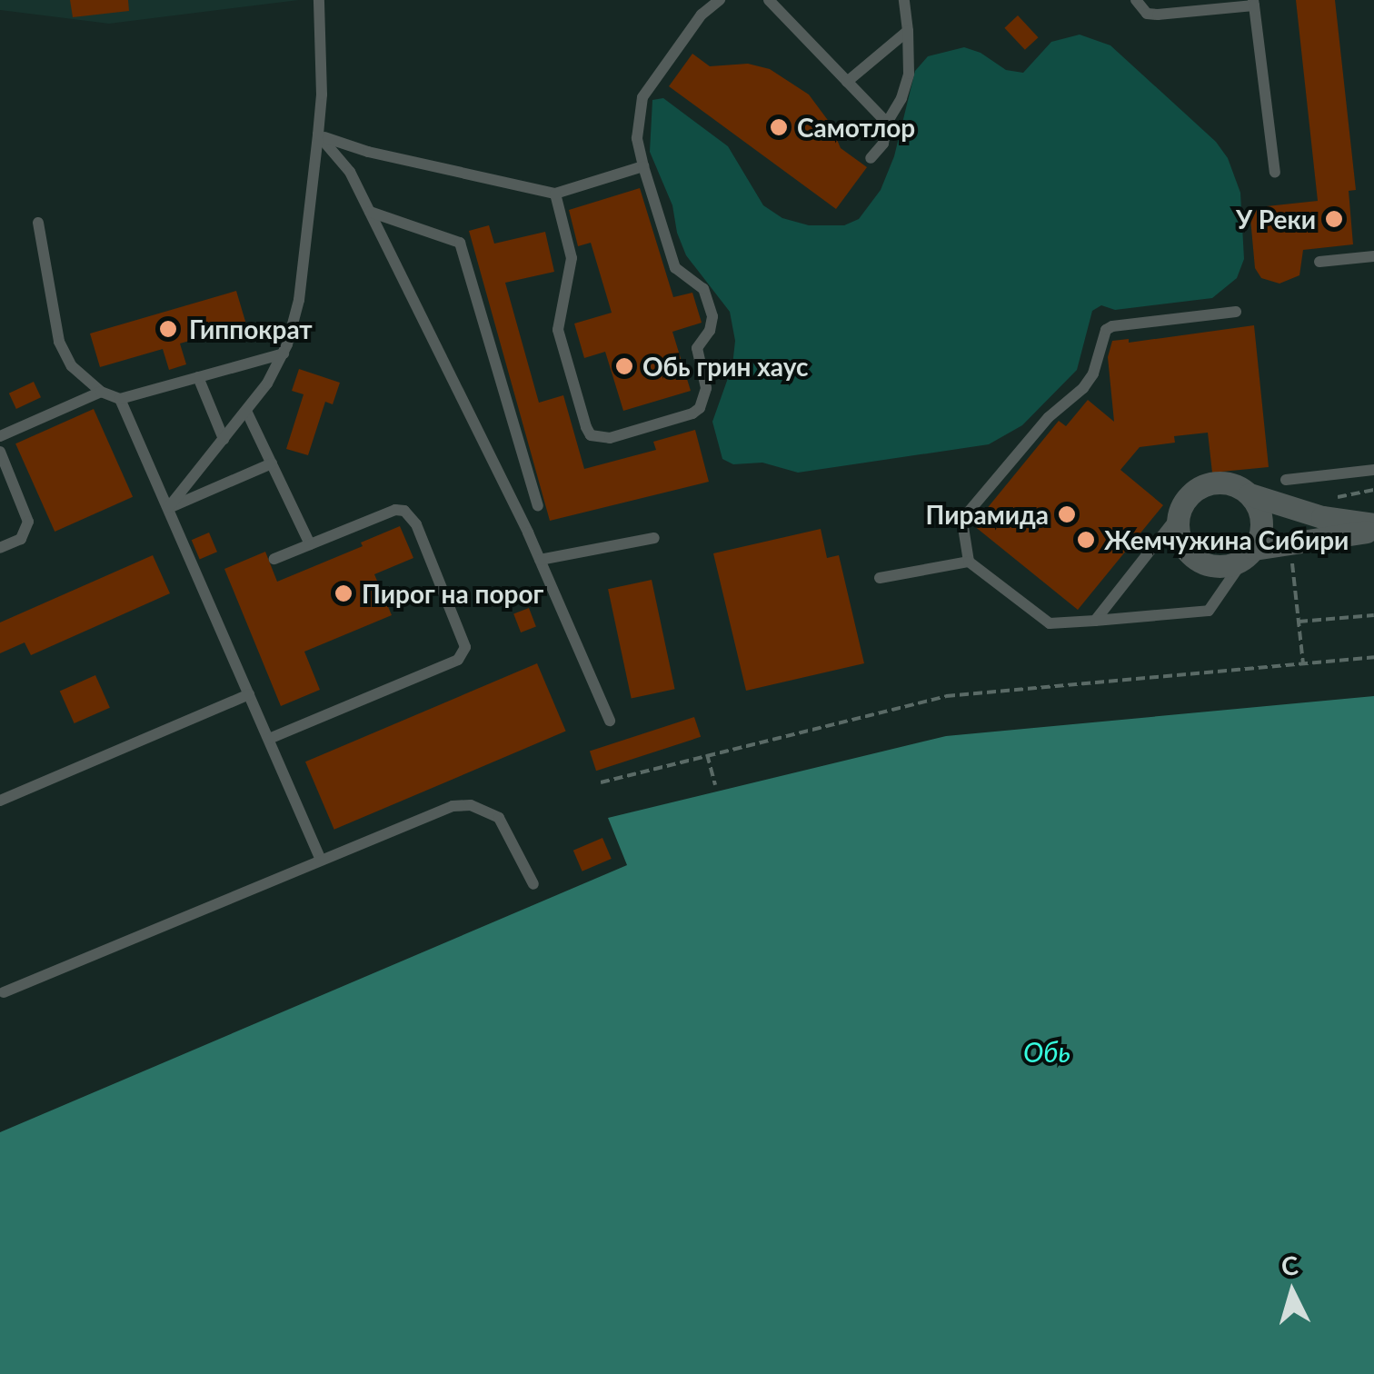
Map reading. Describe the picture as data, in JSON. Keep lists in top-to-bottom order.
{
  "water": ["Обь"],
  "places": [
    "Самотлор",
    "У Реки",
    "Гиппократ",
    "Обь грин хаус",
    "Пирамида",
    "Жемчужина Сибири",
    "Пирог на порог"
  ],
  "north": "top"
}
